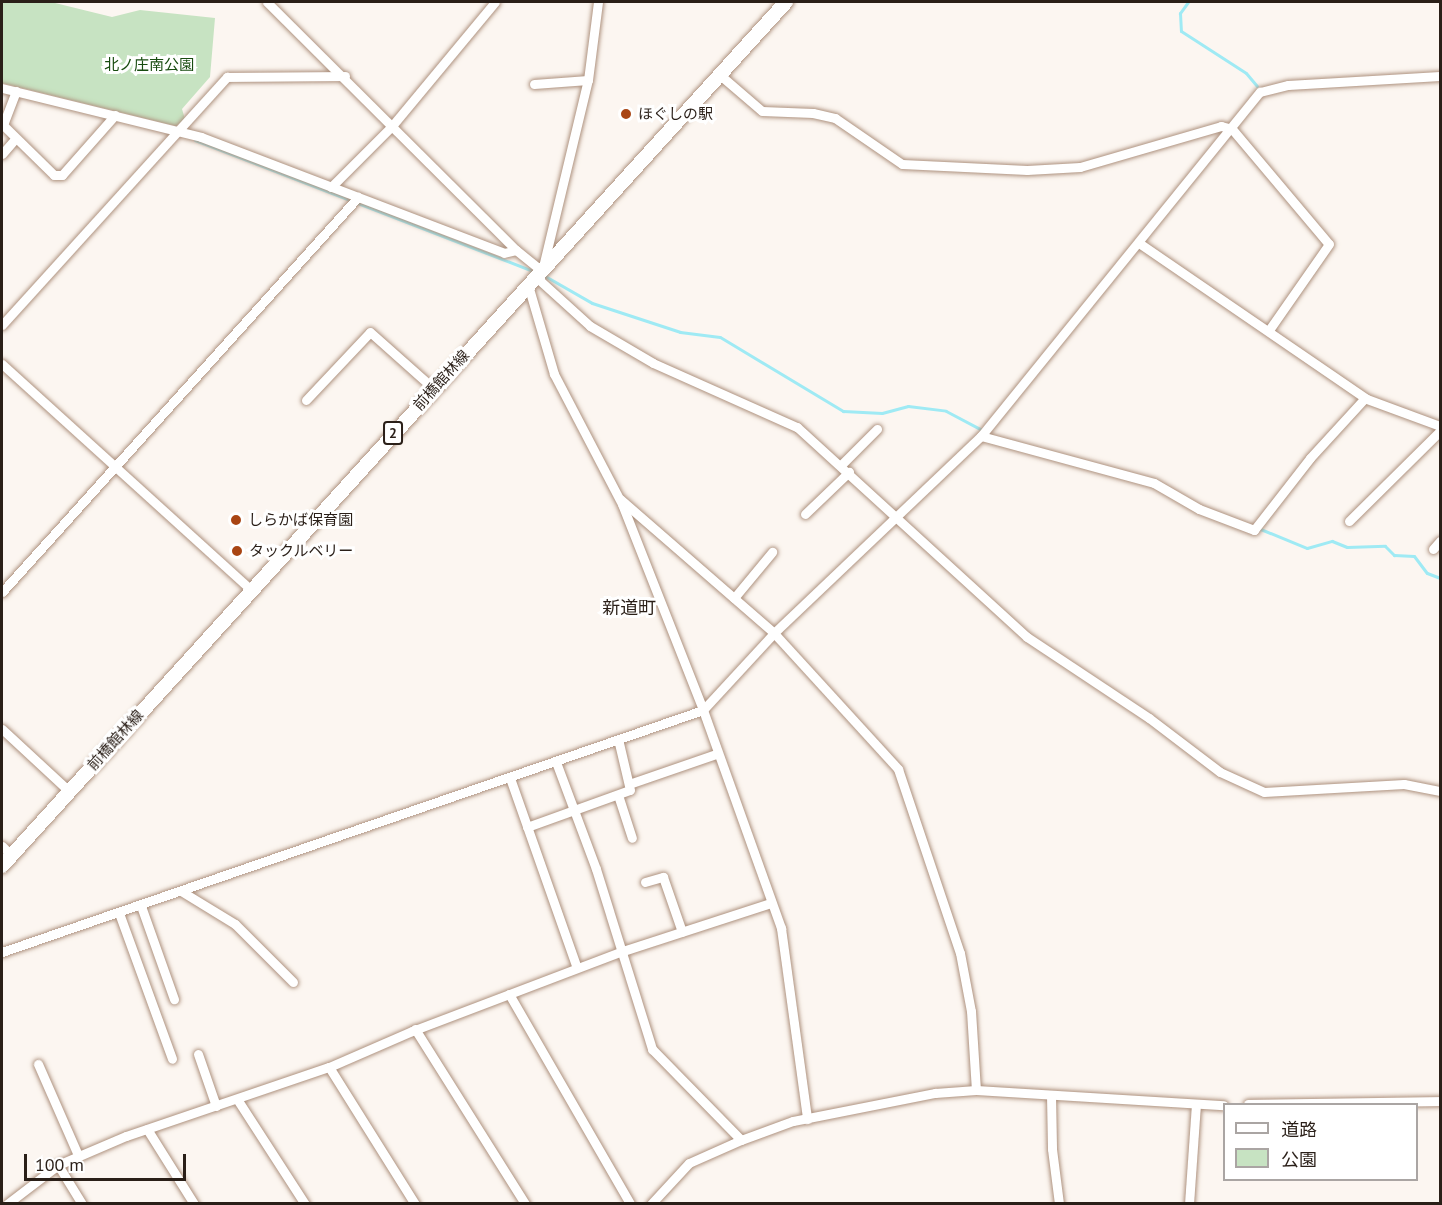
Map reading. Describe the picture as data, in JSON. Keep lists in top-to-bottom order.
{
  "streets": {
    "main road": ["前橋館林線", "2"]
  },
  "districts": ["新道町"],
  "parks": ["北ノ庄南公園"],
  "places": ["ほぐしの駅", "しらかば保育園", "タックルベリー"],
  "legend": ["道路", "公園"],
  "scale_bar": "100 m"
}
